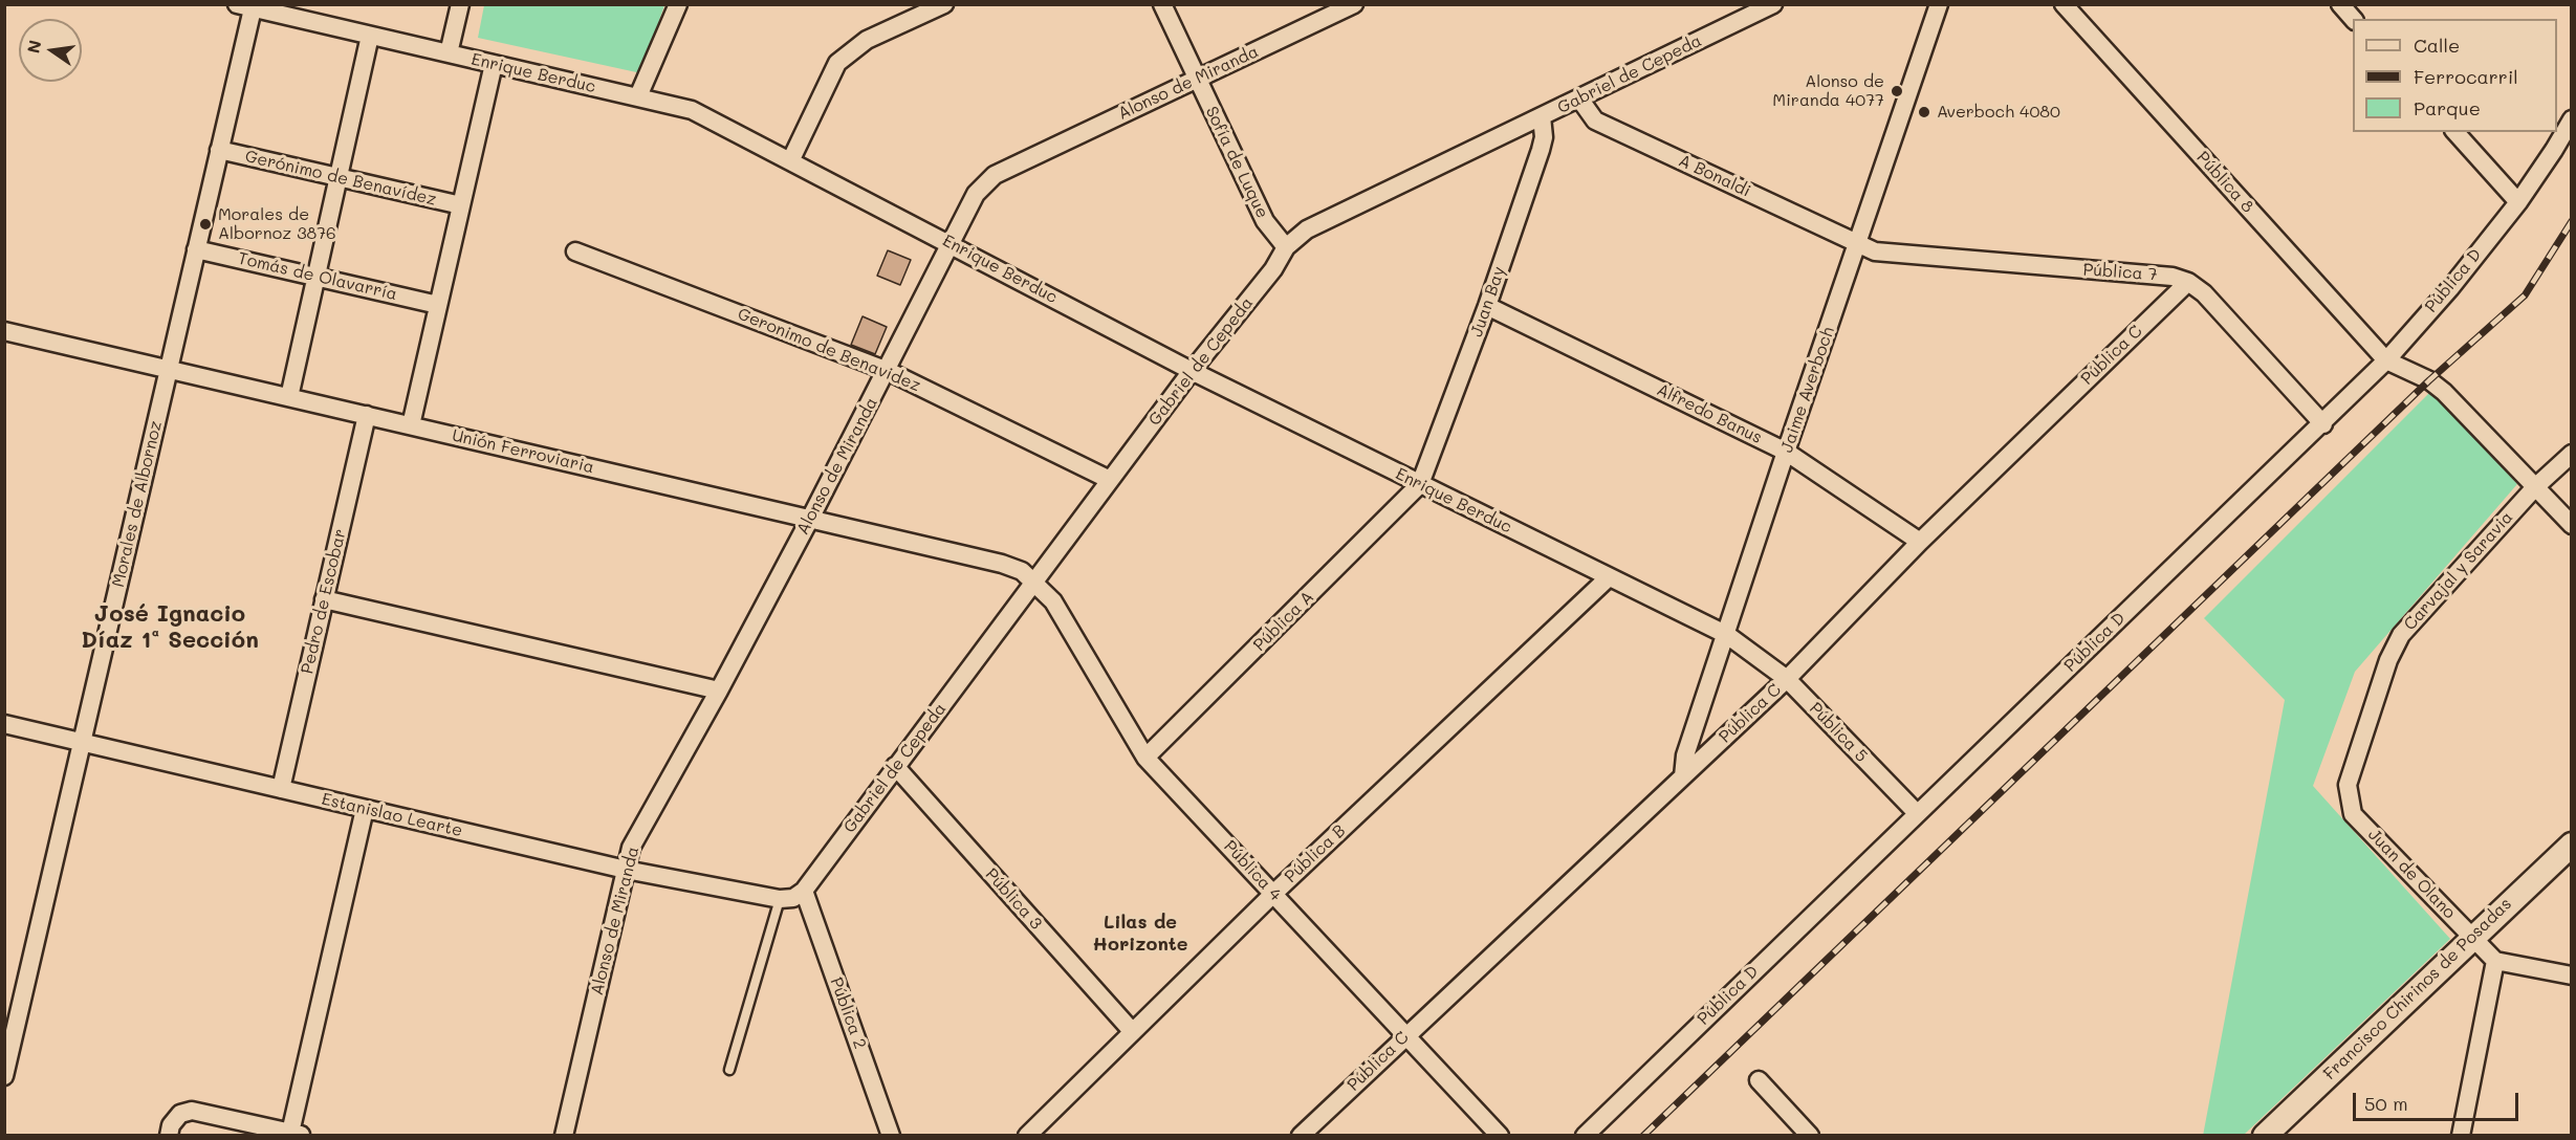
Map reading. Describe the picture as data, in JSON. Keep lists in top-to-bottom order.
{
  "streets": {
    "main road": ["Francisco Chirinos de Posadas"],
    "street": [
      "Enrique Berduc",
      "Gabriel de Cepeda",
      "Alonso de Miranda",
      "Sofía de Luque",
      "A Bonaldi",
      "Gerónimo de Benavídez",
      "Pública 8",
      "Pública 7",
      "Tomás de Olavarría",
      "Pública D",
      "Juan Bay",
      "Geronimo de Benavidez",
      "Pública C",
      "Jaime Averboch",
      "Alfredo Banus",
      "Unión Ferroviaria",
      "Morales de Albornoz",
      "Carvajal y Saravia",
      "Pedro de Escobar",
      "Pública A",
      "Pública 5",
      "Estanislao Learte",
      "Pública B",
      "Pública 4",
      "Juan de Olano",
      "Pública 3",
      "Pública 2"
    ]
  },
  "crossings": [
    ["Enrique Berduc", "Gabriel de Cepeda"],
    ["Enrique Berduc", "Alonso de Miranda"],
    ["Enrique Berduc", "Juan Bay"],
    ["Enrique Berduc", "Jaime Averboch"],
    ["Enrique Berduc", "Morales de Albornoz"],
    ["Enrique Berduc", "Pública A"],
    ["Enrique Berduc", "Pública 5"],
    ["Enrique Berduc", "Pública B"],
    ["Gabriel de Cepeda", "Sofía de Luque"],
    ["Gabriel de Cepeda", "A Bonaldi"],
    ["Gabriel de Cepeda", "Juan Bay"],
    ["Gabriel de Cepeda", "Geronimo de Benavidez"],
    ["Gabriel de Cepeda", "Unión Ferroviaria"],
    ["Gabriel de Cepeda", "Pública 4"],
    ["Gabriel de Cepeda", "Pública 3"],
    ["Gabriel de Cepeda", "Pública 2"],
    ["Alonso de Miranda", "Sofía de Luque"],
    ["Alonso de Miranda", "Geronimo de Benavidez"],
    ["Alonso de Miranda", "Unión Ferroviaria"],
    ["Alonso de Miranda", "Estanislao Learte"],
    ["A Bonaldi", "Pública 7"],
    ["A Bonaldi", "Jaime Averboch"],
    ["Gerónimo de Benavídez", "Morales de Albornoz"],
    ["Pública 8", "Pública D"],
    ["Pública 7", "Pública D"],
    ["Pública 7", "Pública C"],
    ["Pública 7", "Jaime Averboch"],
    ["Tomás de Olavarría", "Morales de Albornoz"],
    ["Pública D", "Pública 5"],
    ["Juan Bay", "Alfredo Banus"],
    ["Juan Bay", "Pública A"],
    ["Pública C", "Jaime Averboch"],
    ["Pública C", "Alfredo Banus"],
    ["Pública C", "Pública 5"],
    ["Pública C", "Pública 4"],
    ["Jaime Averboch", "Alfredo Banus"],
    ["Jaime Averboch", "Pública 5"],
    ["Unión Ferroviaria", "Morales de Albornoz"],
    ["Unión Ferroviaria", "Pedro de Escobar"],
    ["Unión Ferroviaria", "Pública 4"],
    ["Morales de Albornoz", "Estanislao Learte"],
    ["Carvajal y Saravia", "Juan de Olano"],
    ["Pedro de Escobar", "Estanislao Learte"],
    ["Pública A", "Pública 4"],
    ["Pública B", "Pública 4"],
    ["Pública B", "Pública 3"],
    ["Juan de Olano", "Francisco Chirinos de Posadas"]
  ],
  "districts": ["José Ignacio Díaz 1ª Sección", "Lilas de Horizonte"],
  "places": ["Alonso de Miranda 4077", "Averboch 4080", "Morales de Albornoz 3876"],
  "legend": ["Calle", "Ferrocarril", "Parque"],
  "scale_bar": "50 m",
  "north": "left"
}
